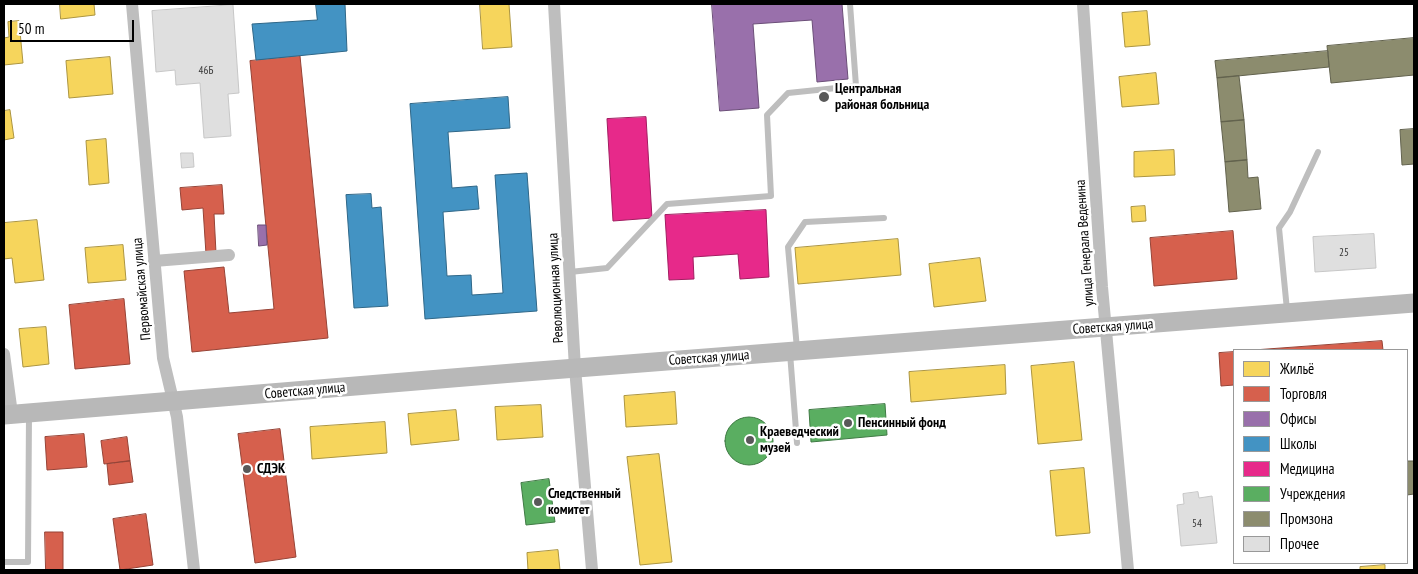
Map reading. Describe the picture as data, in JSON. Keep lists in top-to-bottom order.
{
  "streets": {
    "street": [
      "улица Генерала Веденина",
      "Революционная улица",
      "Первомайская улица",
      "Советская улица"
    ]
  },
  "crossings": [
    ["улица Генерала Веденина", "Советская улица"],
    ["Революционная улица", "Советская улица"],
    ["Первомайская улица", "Советская улица"]
  ],
  "places": [
    "Центральная районая больница",
    "Пенсинный фонд",
    "Краеведческий музей",
    "СДЭК",
    "Следственный комитет"
  ],
  "house_numbers": ["46Б", "25", "54"],
  "legend": [
    "Жильё",
    "Торговля",
    "Офисы",
    "Школы",
    "Медицина",
    "Учреждения",
    "Промзона",
    "Прочее"
  ],
  "scale_bar": "50 m"
}
